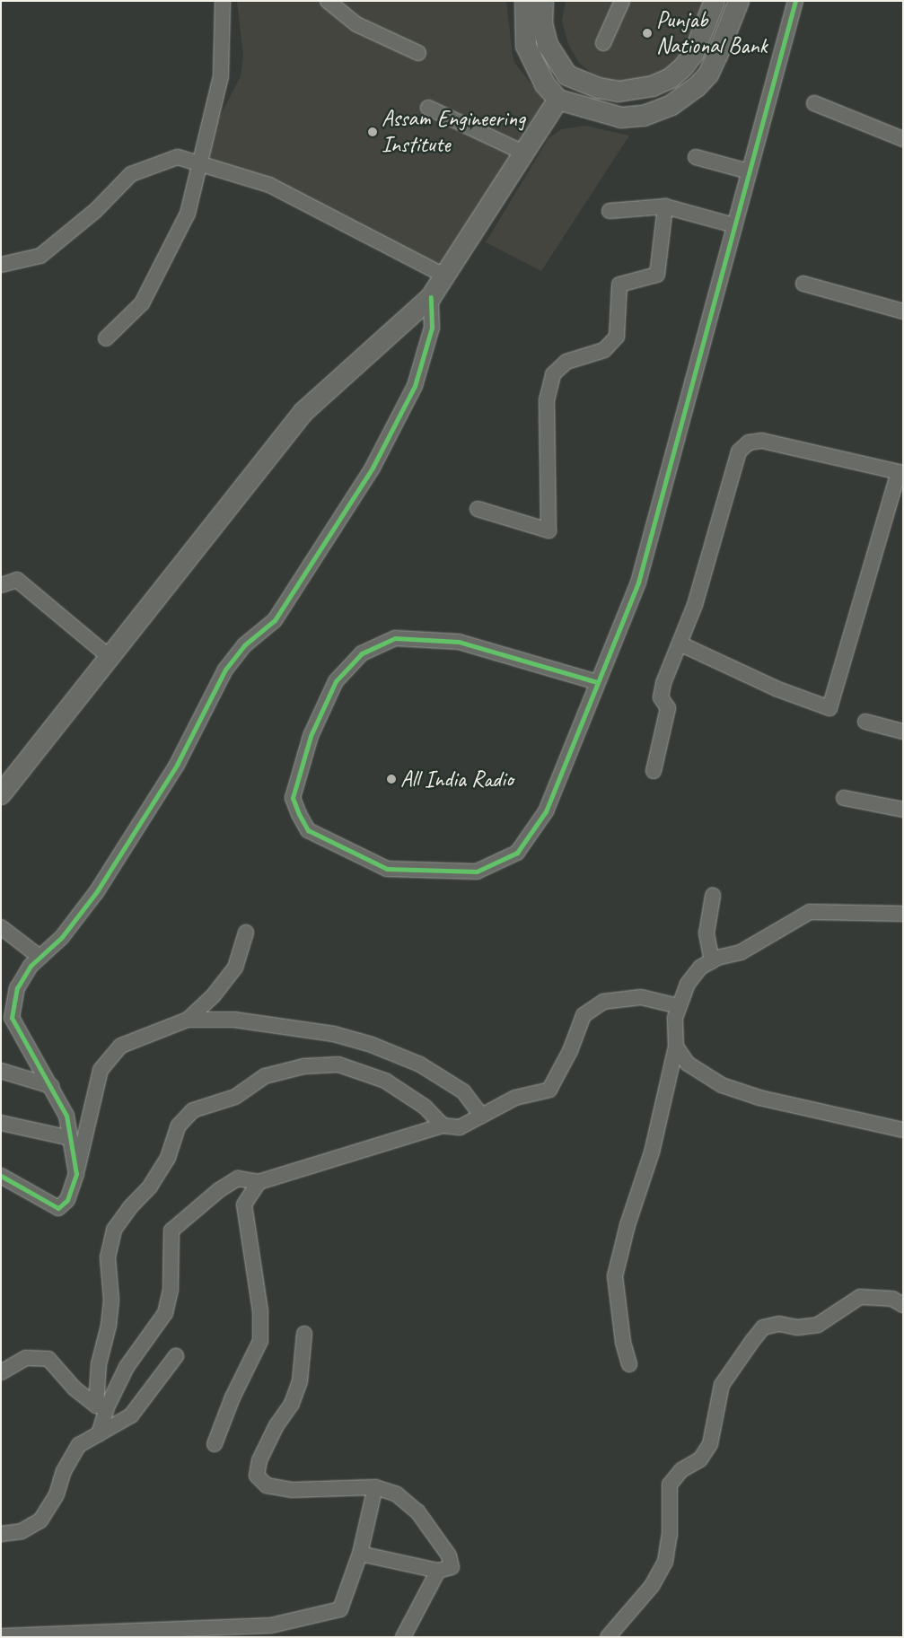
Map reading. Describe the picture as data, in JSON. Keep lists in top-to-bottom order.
{
  "places": ["Punjab National Bank", "Assam Engineering Institute", "All India Radio"]
}
